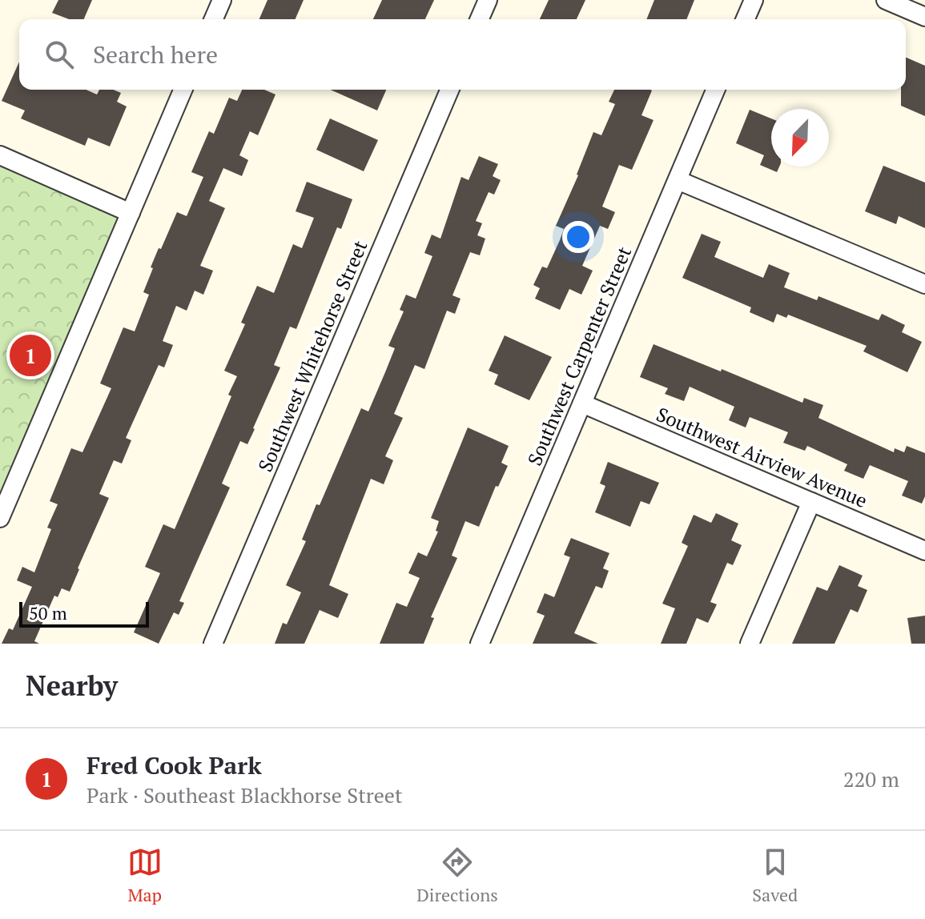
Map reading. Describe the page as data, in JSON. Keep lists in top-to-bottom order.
{
  "streets": {
    "street": ["Southwest Whitehorse Street", "Southwest Carpenter Street", "Southwest Airview Avenue"]
  },
  "crossings": [
    ["Southwest Carpenter Street", "Southwest Airview Avenue"]
  ],
  "scale_bar": "50 m",
  "north": "bottom left",
  "page": {
    "search": "Search here",
    "pins": "1",
    "scale": "50 m",
    "heading": "Nearby",
    "list": [
      {
        "mark": "1",
        "name": "Fred Cook Park",
        "note": "Park · Southeast Blackhorse Street",
        "value": "220 m"
      }
    ],
    "nav": ["Map", "Directions", "Saved"]
  }
}
